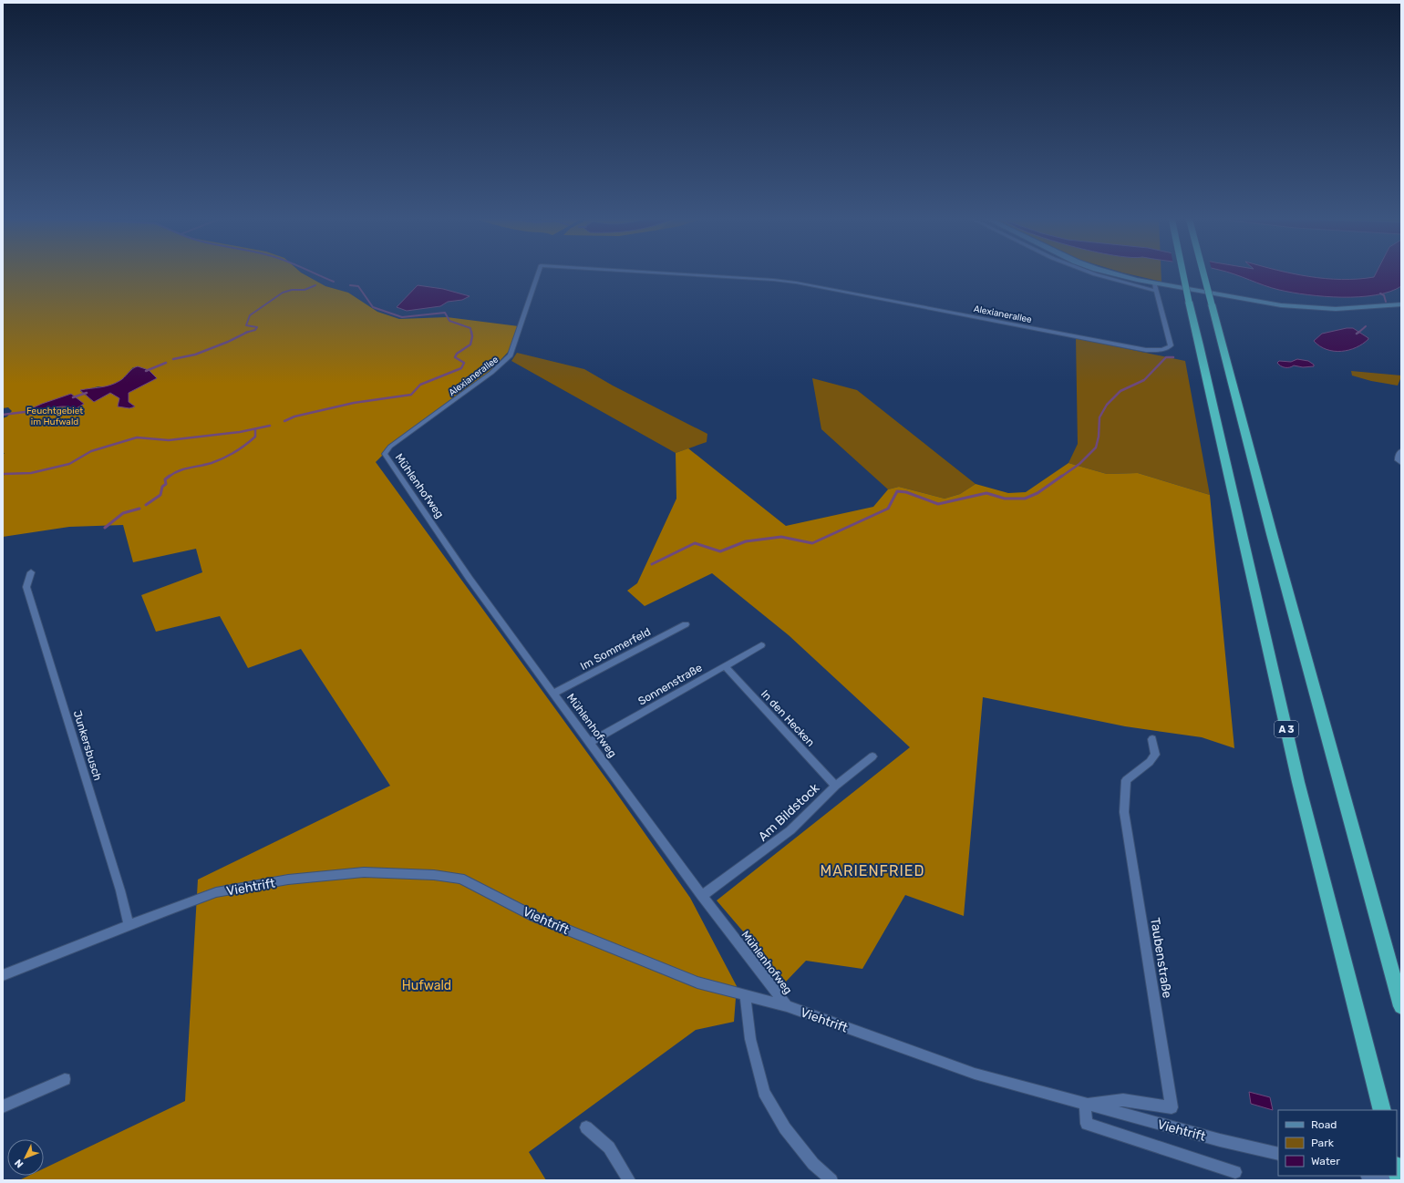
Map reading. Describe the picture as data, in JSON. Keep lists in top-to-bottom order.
{
  "streets": {
    "highway": ["A 3"],
    "street": [
      "Alexianerallee",
      "Mühlenhofweg",
      "Im Sommerfeld",
      "Sonnenstraße",
      "In den Hecken",
      "Junkersbusch",
      "Am Bildstock",
      "Viehtrift",
      "Taubenstraße"
    ]
  },
  "crossings": [
    ["Alexianerallee", "Mühlenhofweg"],
    ["Mühlenhofweg", "Im Sommerfeld"],
    ["Mühlenhofweg", "Sonnenstraße"],
    ["Mühlenhofweg", "Am Bildstock"],
    ["Mühlenhofweg", "Viehtrift"],
    ["Sonnenstraße", "In den Hecken"],
    ["In den Hecken", "Am Bildstock"],
    ["Junkersbusch", "Viehtrift"],
    ["Viehtrift", "Taubenstraße"]
  ],
  "districts": ["MARIENFRIED"],
  "parks": ["Feuchtgebiet im Hufwald", "Hufwald"],
  "legend": ["Road", "Park", "Water"],
  "north": "bottom left"
}
